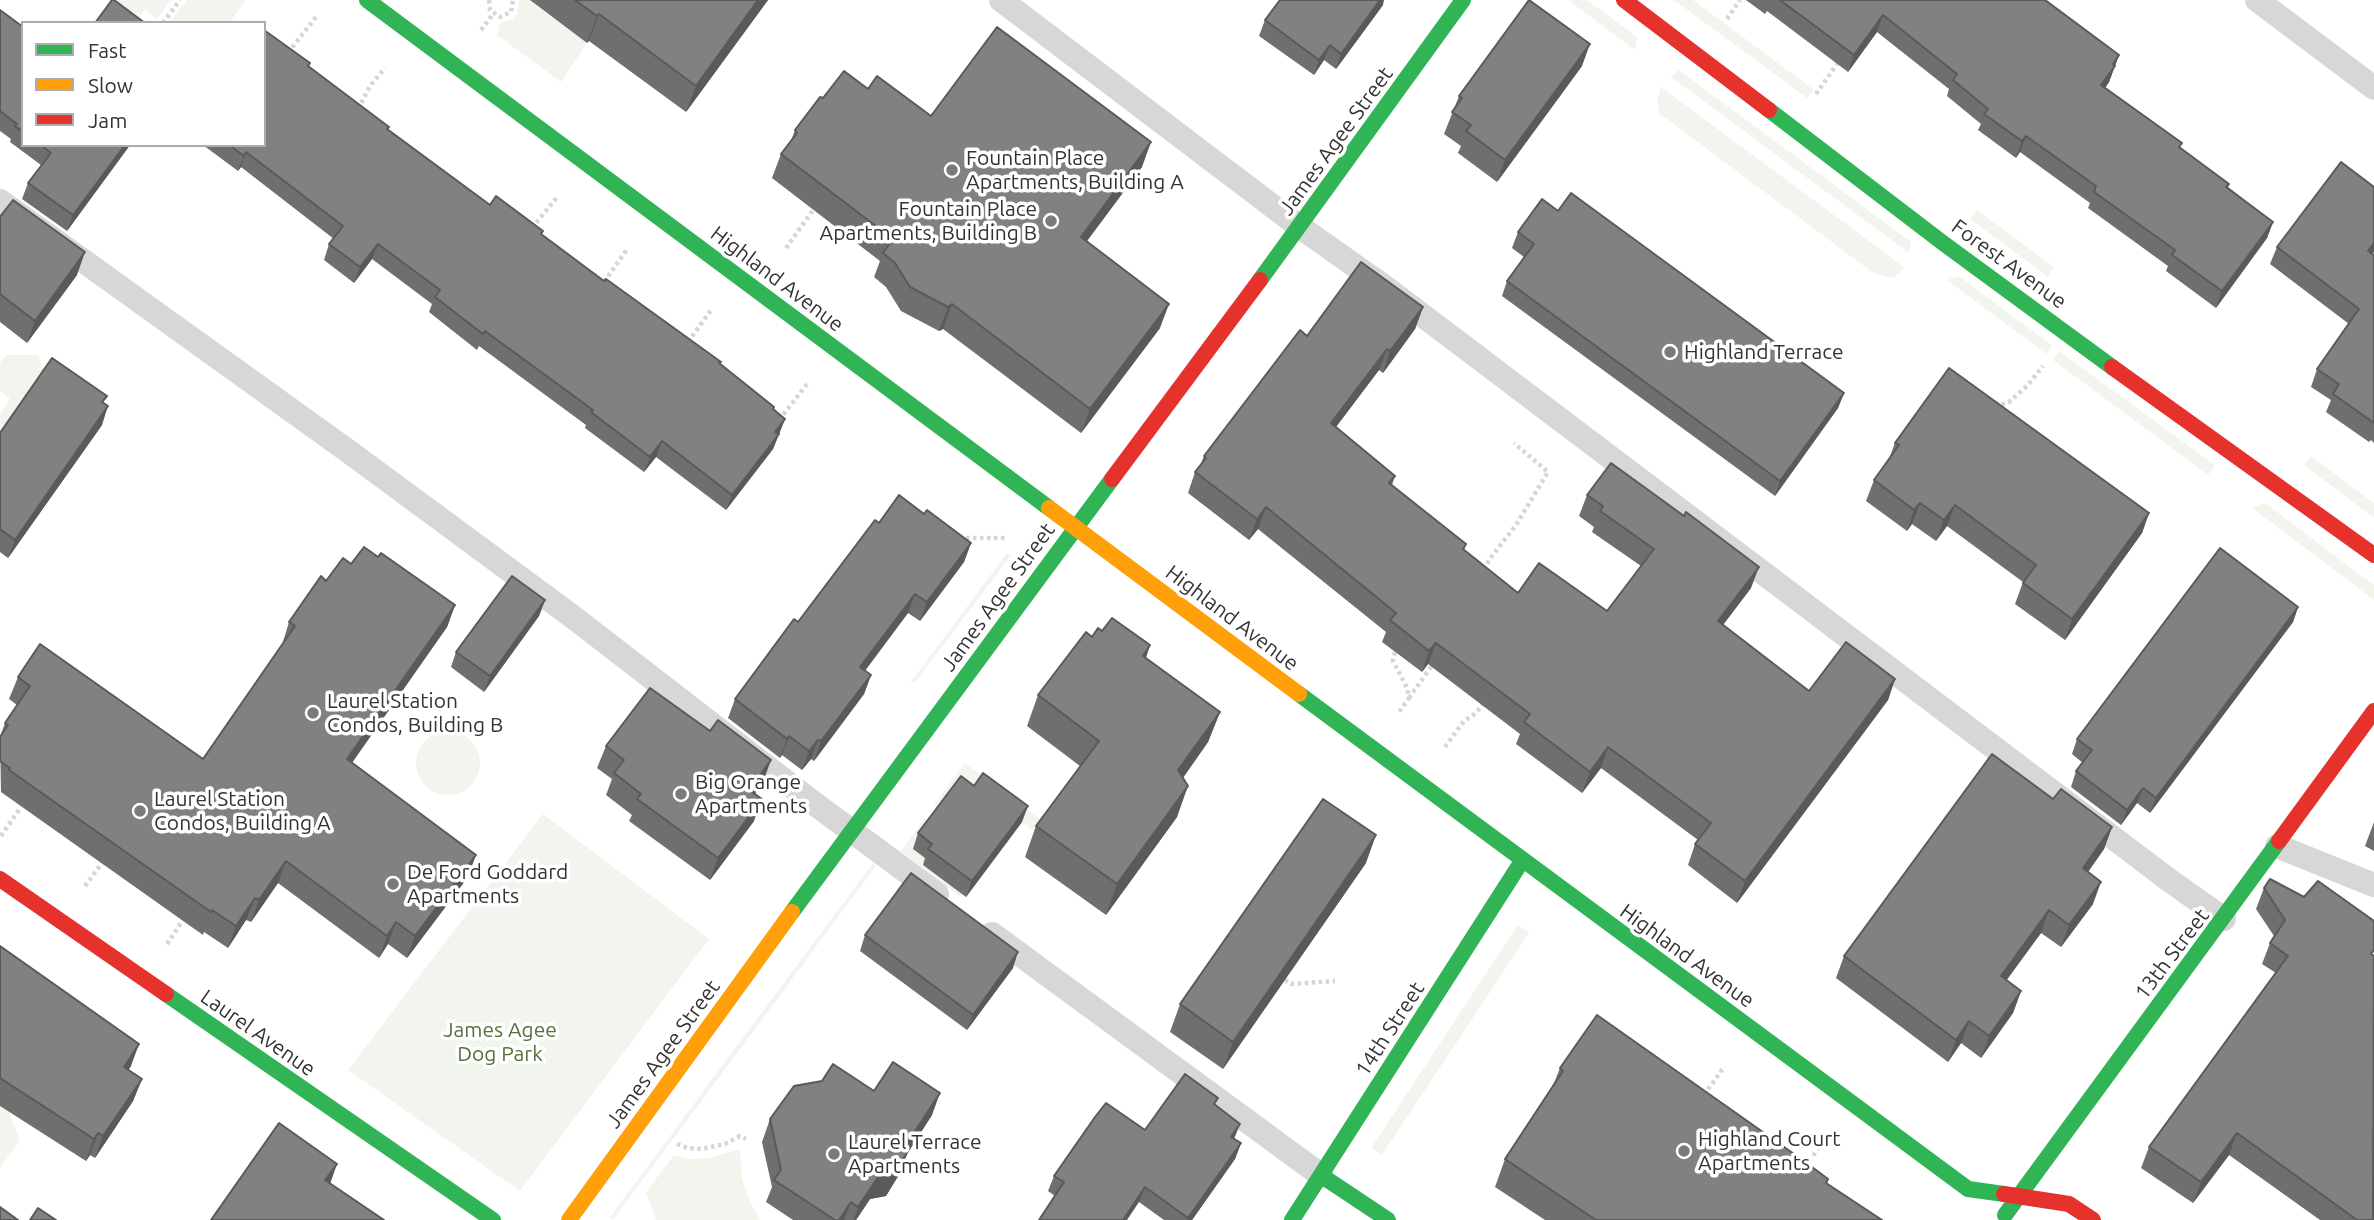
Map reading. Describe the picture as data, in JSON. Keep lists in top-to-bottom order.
{
  "streets": {
    "street": [
      "James Agee Street",
      "Forest Avenue",
      "Highland Avenue",
      "13th Street",
      "14th Street",
      "Laurel Avenue"
    ]
  },
  "crossings": [
    ["James Agee Street", "Highland Avenue"],
    ["Highland Avenue", "13th Street"],
    ["Highland Avenue", "14th Street"]
  ],
  "parks": ["James Agee Dog Park"],
  "places": [
    "Fountain Place Apartments, Building A",
    "Fountain Place Apartments, Building B",
    "Highland Terrace",
    "Laurel Station Condos, Building B",
    "Big Orange Apartments",
    "Laurel Station Condos, Building A",
    "De Ford Goddard Apartments",
    "Highland Court Apartments",
    "Laurel Terrace Apartments"
  ],
  "legend": ["Fast", "Slow", "Jam"]
}
